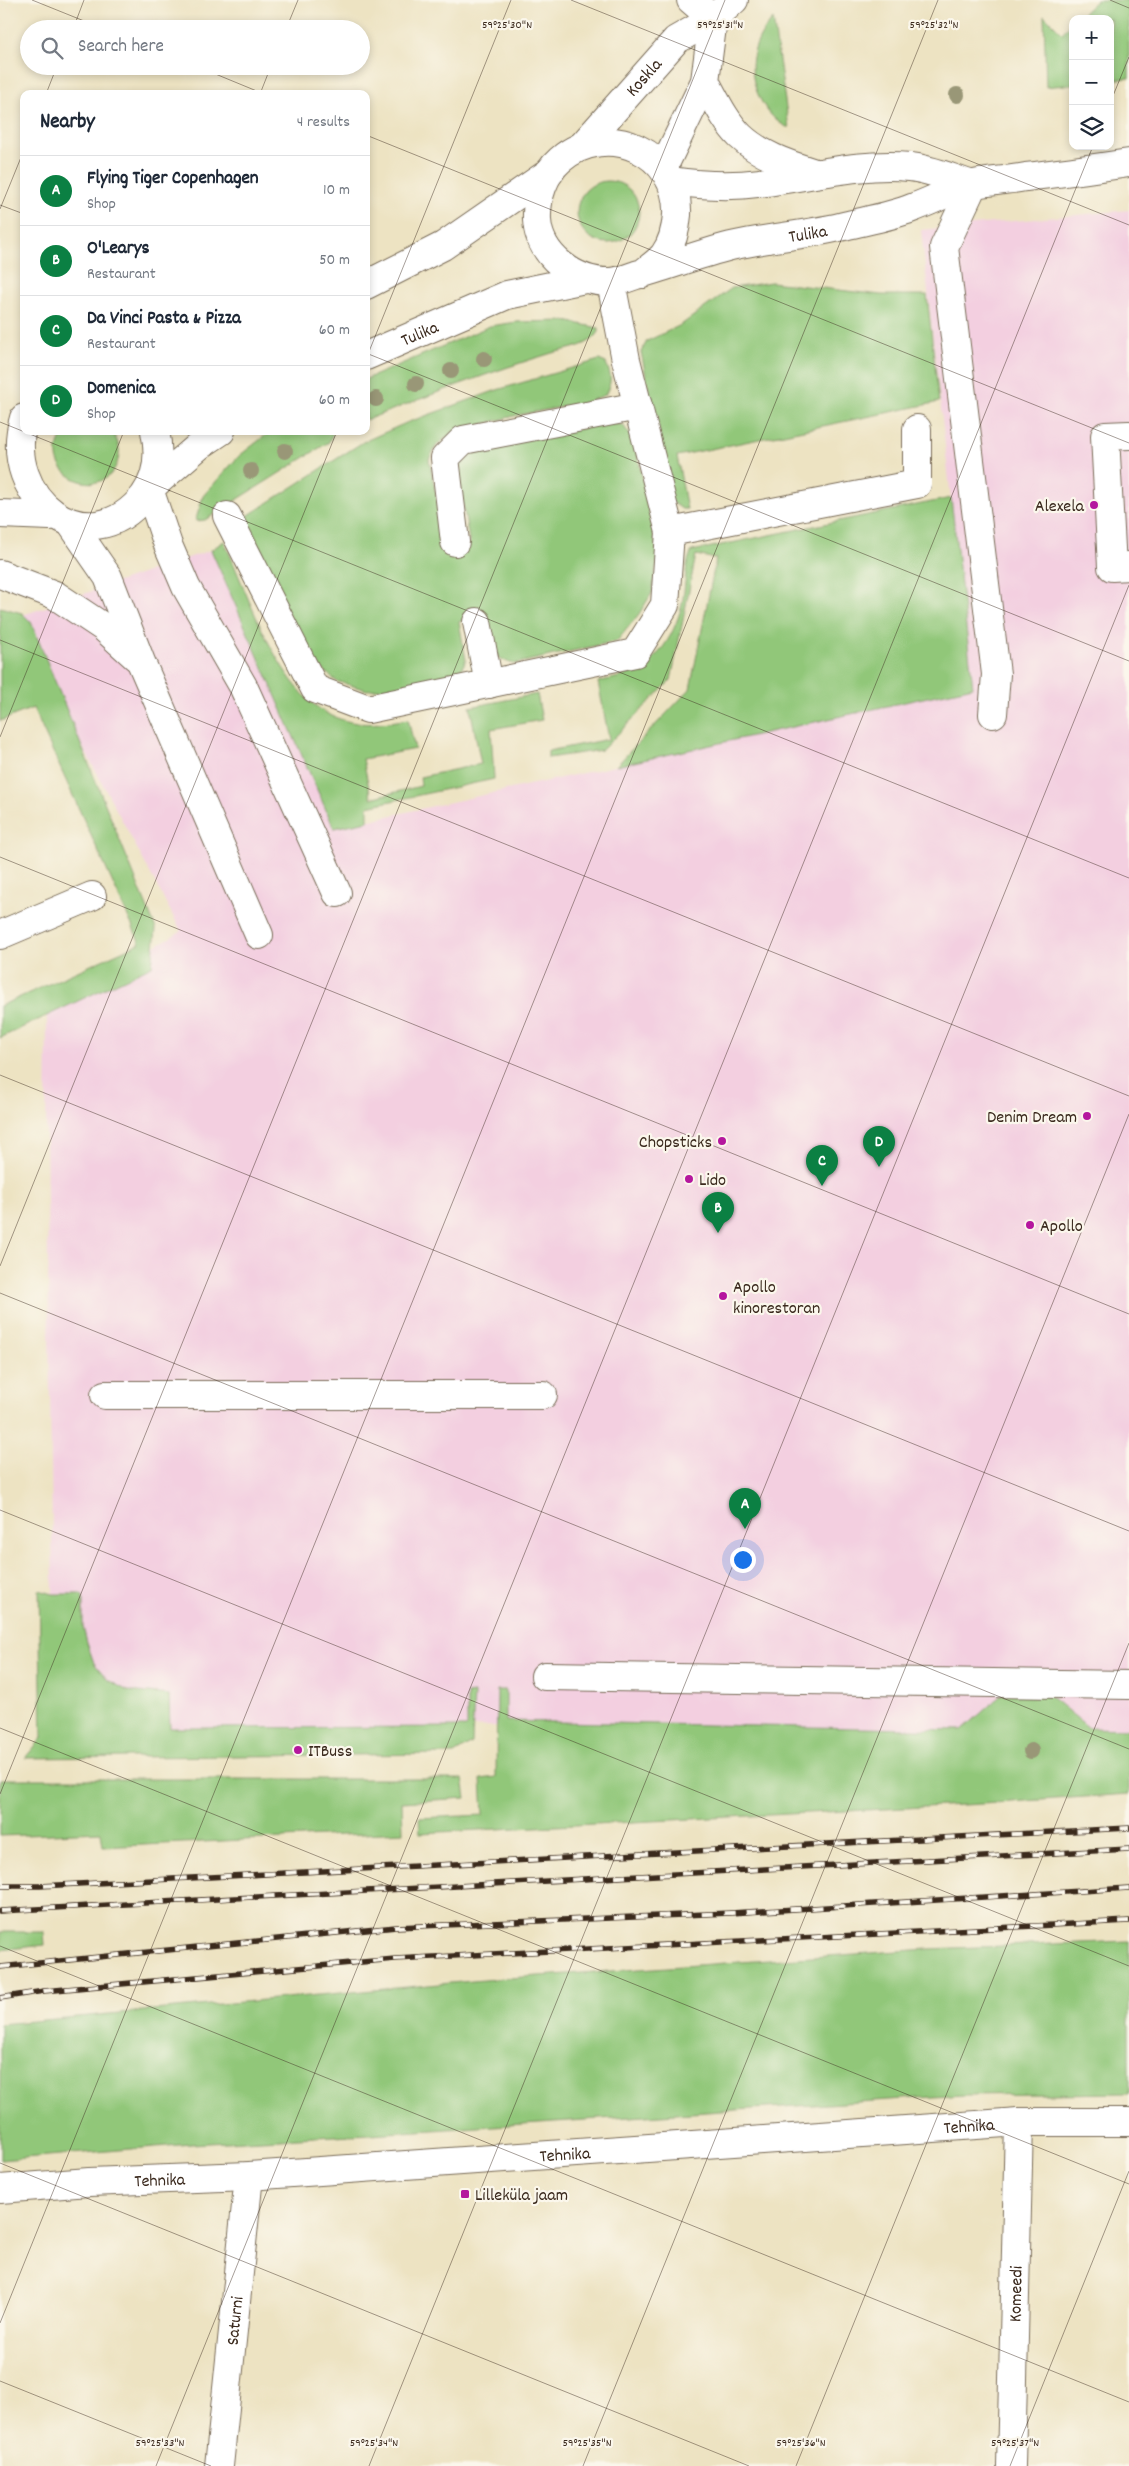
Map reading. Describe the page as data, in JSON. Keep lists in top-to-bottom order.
{
  "streets": {
    "street": [
      "Koskla",
      "Tulika",
      "Tehnika",
      "Komeedi",
      "Saturni"
    ]
  },
  "crossings": [
    ["Koskla", "Tulika"],
    ["Tehnika", "Komeedi"],
    ["Tehnika", "Saturni"]
  ],
  "places": {
    "other": [
      "Alexela",
      "Denim Dream",
      "Chopsticks",
      "Lido",
      "Apollo",
      "Apollo kinorestoran",
      "ITBuss"
    ],
    "transit": ["Lilleküla jaam"]
  },
  "page": {
    "map_buttons": ["+", "−"],
    "search": "Search here",
    "heading": ["Nearby", "4 results"],
    "list": [
      {
        "mark": "A",
        "name": "Flying Tiger Copenhagen",
        "note": "Shop",
        "value": "10 m"
      },
      {
        "mark": "B",
        "name": "O'Learys",
        "note": "Restaurant",
        "value": "50 m"
      },
      {
        "mark": "C",
        "name": "Da Vinci Pasta & Pizza",
        "note": "Restaurant",
        "value": "60 m"
      },
      {
        "mark": "D",
        "name": "Domenica",
        "note": "Shop",
        "value": "60 m"
      }
    ],
    "pins": [
      "D",
      "C",
      "B",
      "A"
    ]
  },
  "coordinates": [
    "59°25'30\"N",
    "59°25'31\"N",
    "59°25'32\"N",
    "59°25'33\"N",
    "59°25'34\"N",
    "59°25'35\"N",
    "59°25'36\"N",
    "59°25'37\"N"
  ]
}
